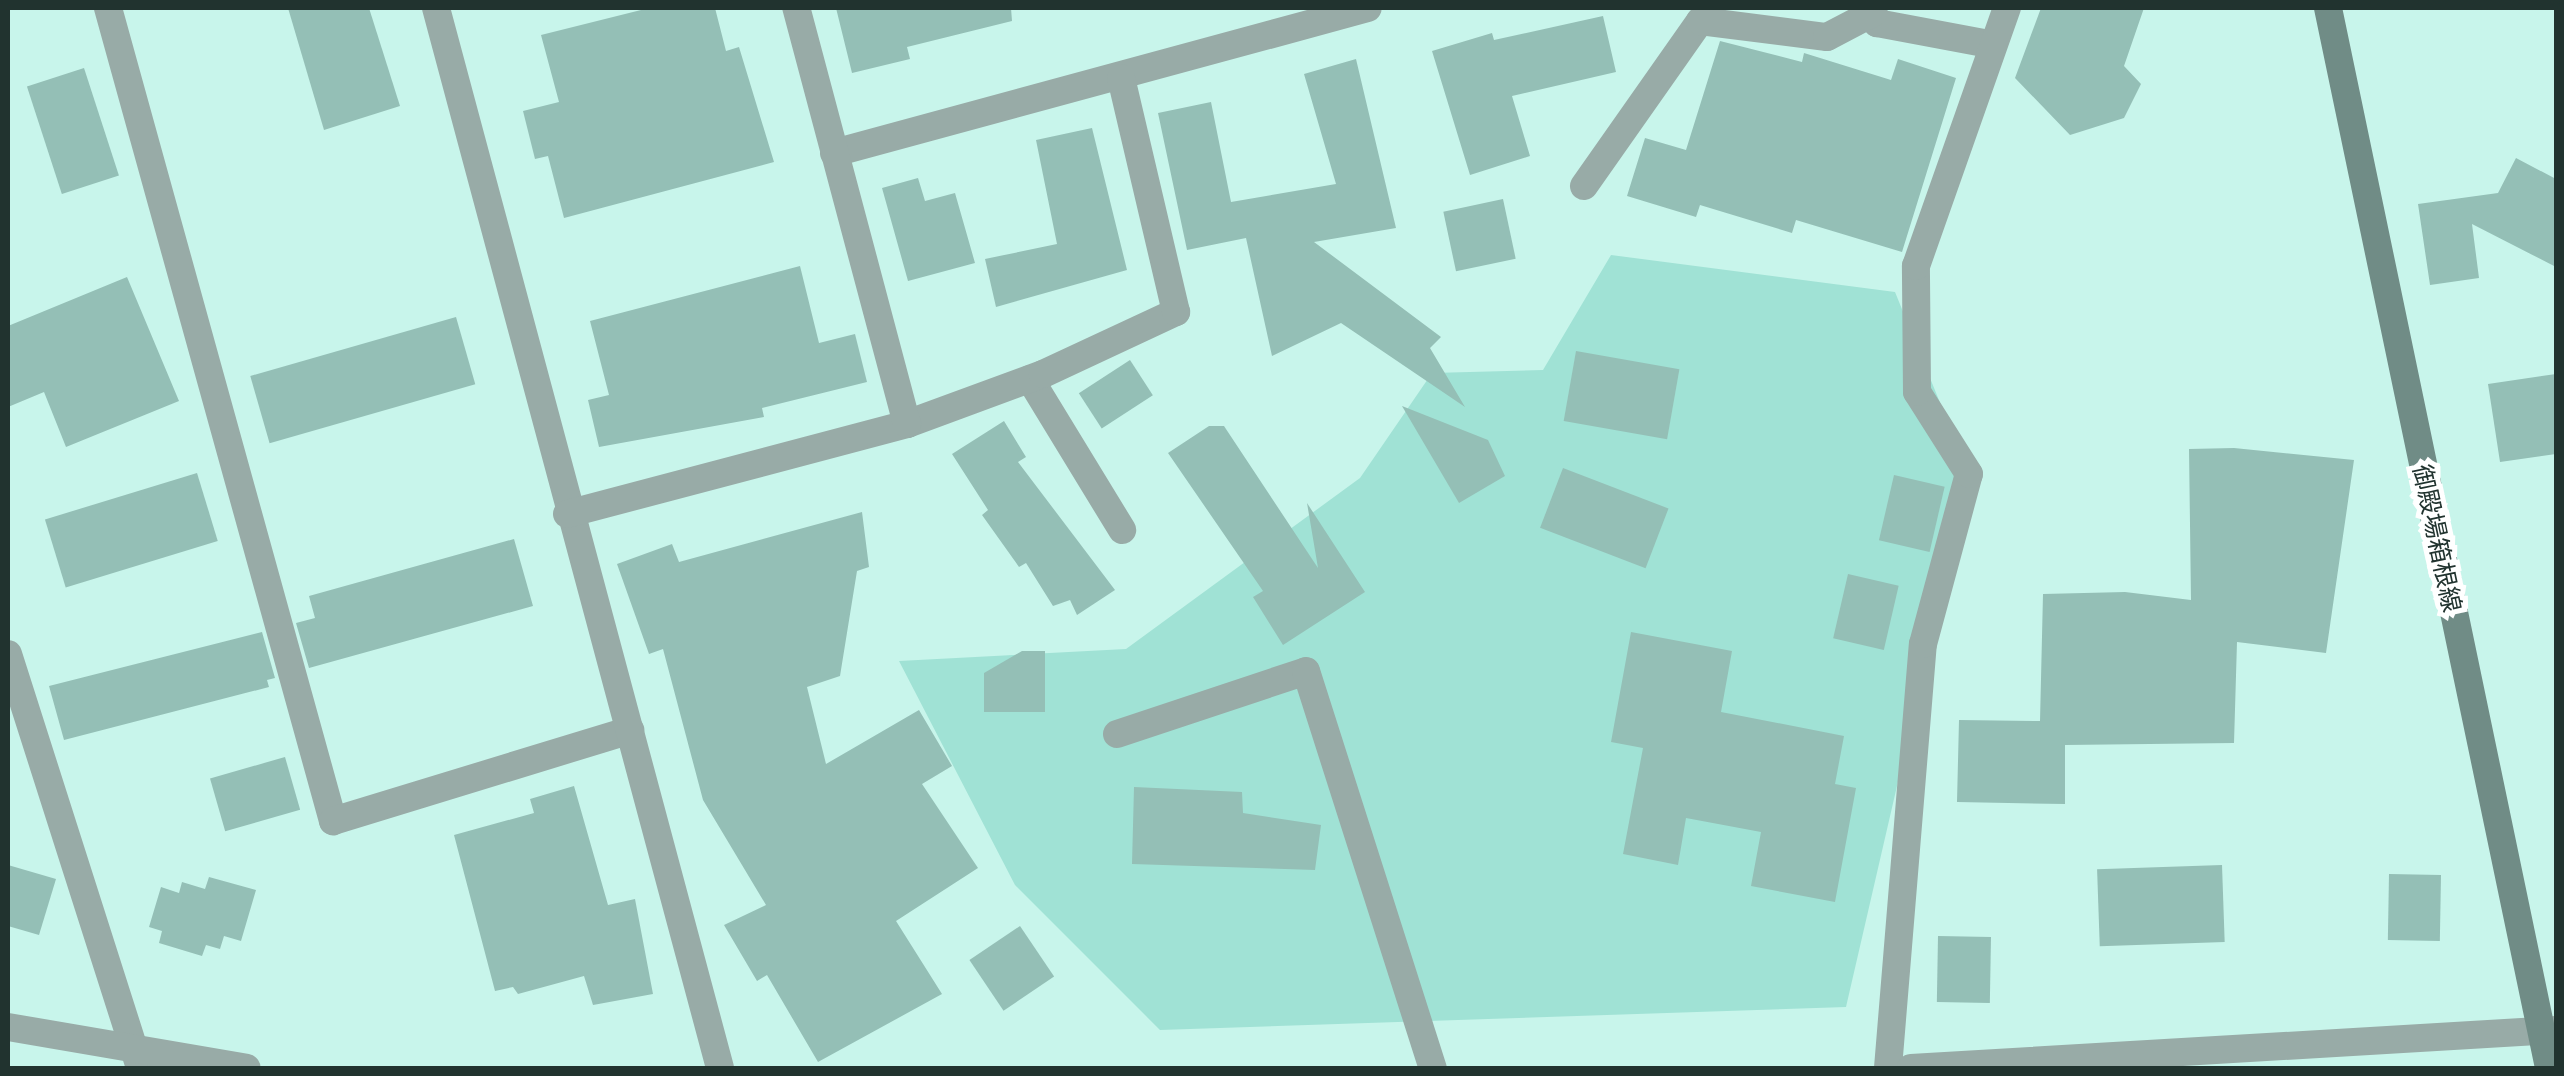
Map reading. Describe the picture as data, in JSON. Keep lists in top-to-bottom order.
{
  "streets": {
    "main road": ["御殿場箱根線"]
  }
}
